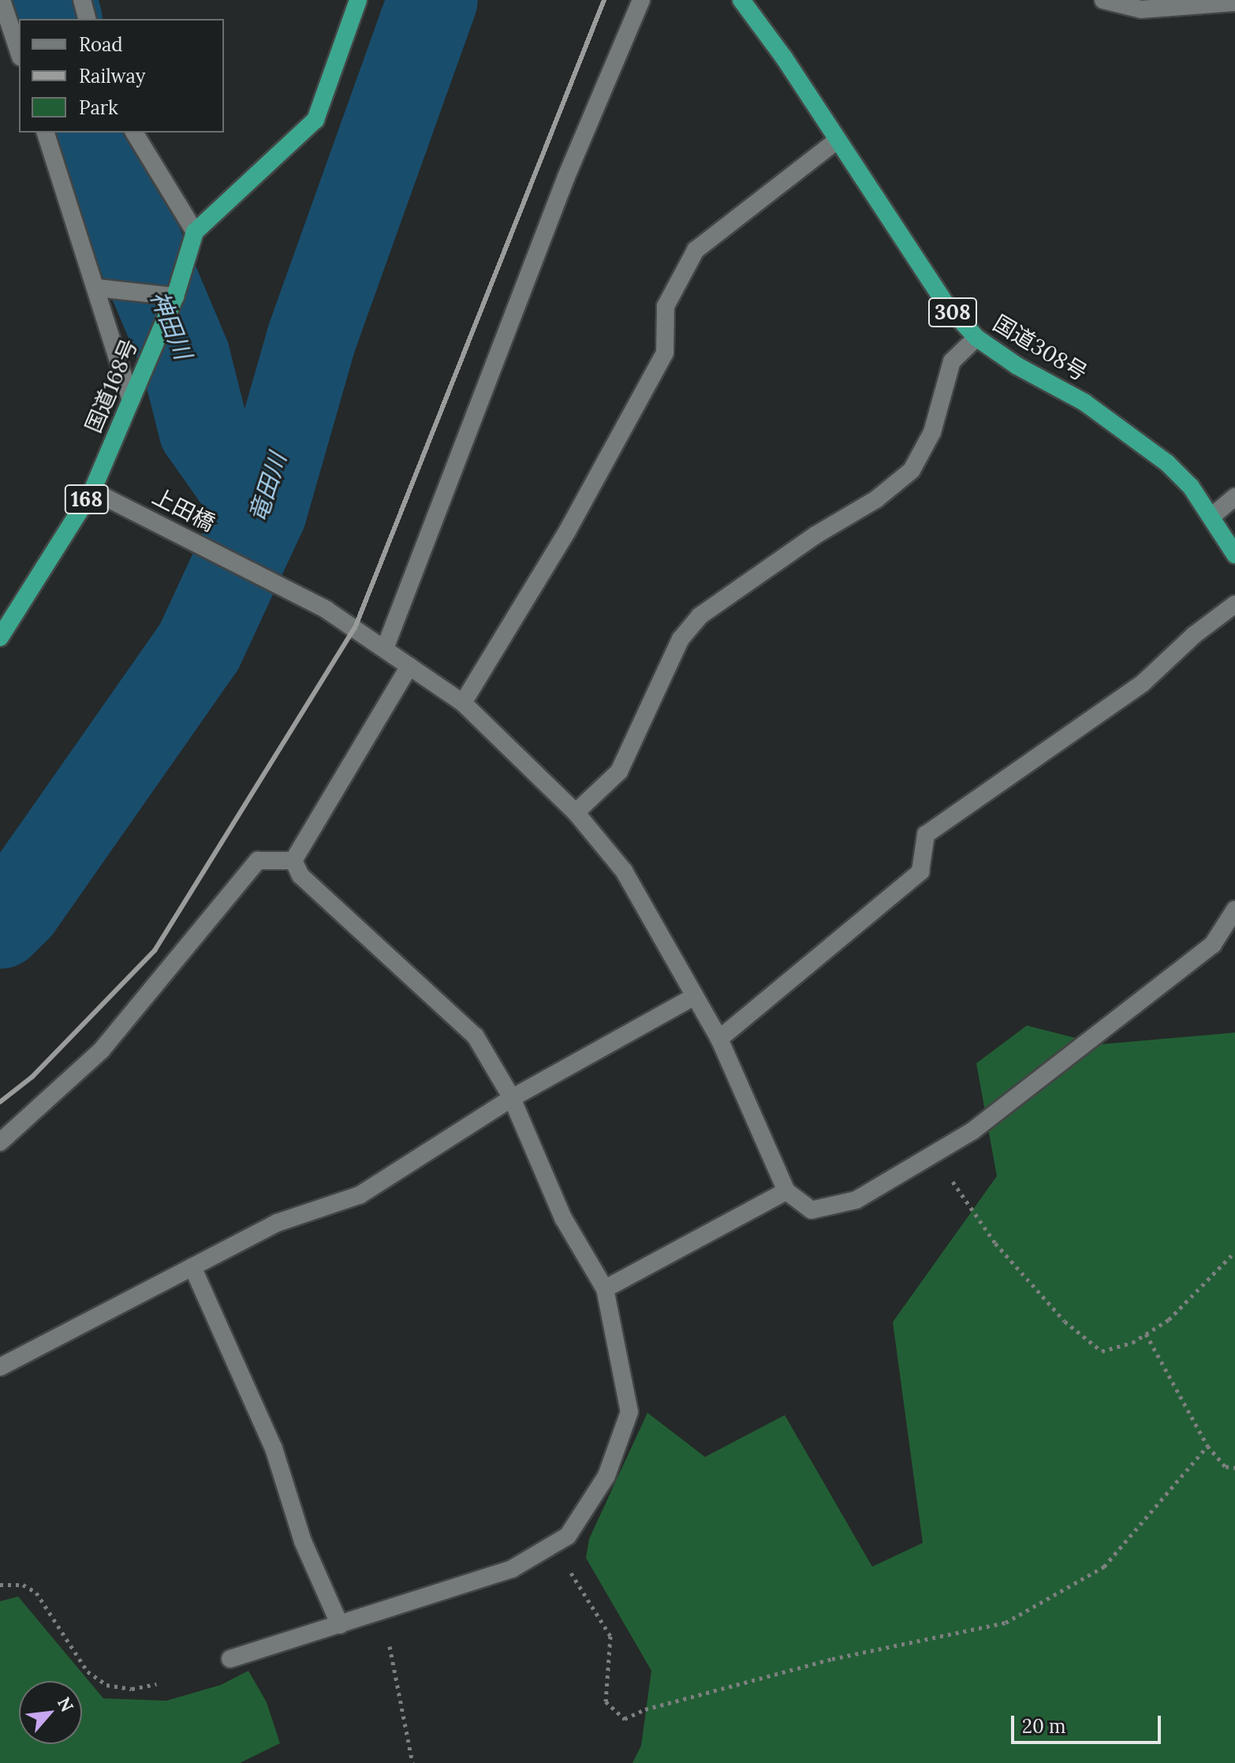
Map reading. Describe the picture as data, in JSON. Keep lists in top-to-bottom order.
{
  "streets": {
    "highway": [
      "308",
      "国道308号",
      "国道168号",
      "168"
    ],
    "street": ["上田橋"]
  },
  "crossings": [
    ["国道168号", "上田橋"]
  ],
  "water": ["神田川", "竜田川"],
  "legend": ["Road", "Railway", "Park"],
  "scale_bar": "20 m",
  "north": "top right"
}
